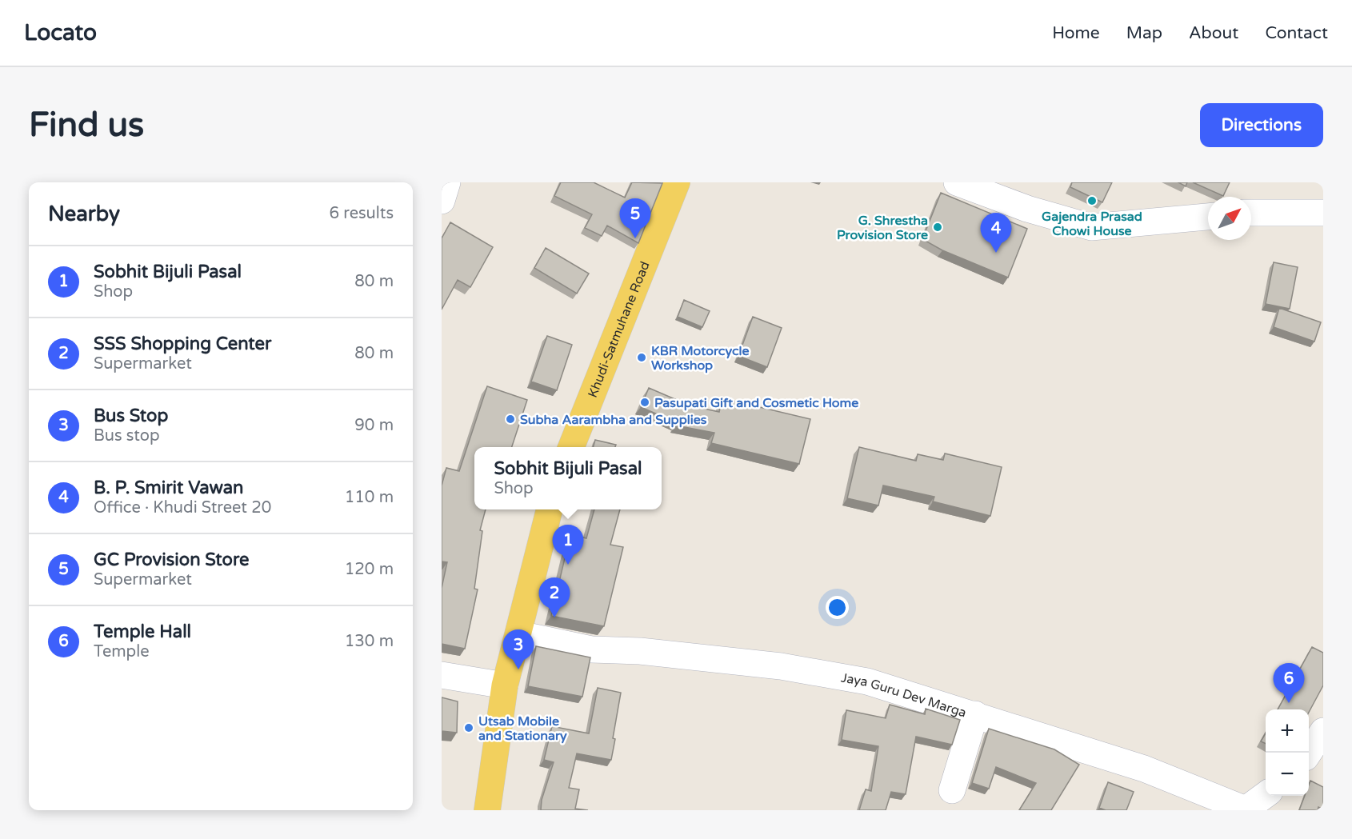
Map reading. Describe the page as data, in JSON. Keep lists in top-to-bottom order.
{
  "streets": {
    "main road": ["Khudi-Satmuhane Road"],
    "street": ["Jaya Guru Dev Marga"]
  },
  "places": [
    "Gajendra Prasad Chowi House",
    "G. Shrestha Provision Store",
    "KBR Motorcycle Workshop",
    "Pasupati Gift and Cosmetic Home",
    "Subha Aarambha and Supplies",
    "Utsab Mobile and Stationary"
  ],
  "north": "top right",
  "page": {
    "header": "Locato",
    "nav": [
      "Home",
      "Map",
      "About",
      "Contact"
    ],
    "buttons": "Directions",
    "title": "Find us",
    "heading": ["Nearby", "6 results"],
    "pins": [
      "5",
      "4",
      "1",
      "2",
      "3",
      "6"
    ],
    "list": [
      {
        "mark": "1",
        "name": "Sobhit Bijuli Pasal",
        "note": "Shop",
        "value": "80 m"
      },
      {
        "mark": "2",
        "name": "SSS Shopping Center",
        "note": "Supermarket",
        "value": "80 m"
      },
      {
        "mark": "3",
        "name": "Bus Stop",
        "note": "Bus stop",
        "value": "90 m"
      },
      {
        "mark": "4",
        "name": "B. P. Smirit Vawan",
        "note": "Office · Khudi Street 20",
        "value": "110 m"
      },
      {
        "mark": "5",
        "name": "GC Provision Store",
        "note": "Supermarket",
        "value": "120 m"
      },
      {
        "mark": "6",
        "name": "Temple Hall",
        "note": "Temple",
        "value": "130 m"
      }
    ],
    "popup": ["Sobhit Bijuli Pasal", "Shop"],
    "map_buttons": ["+", "−"]
  }
}
